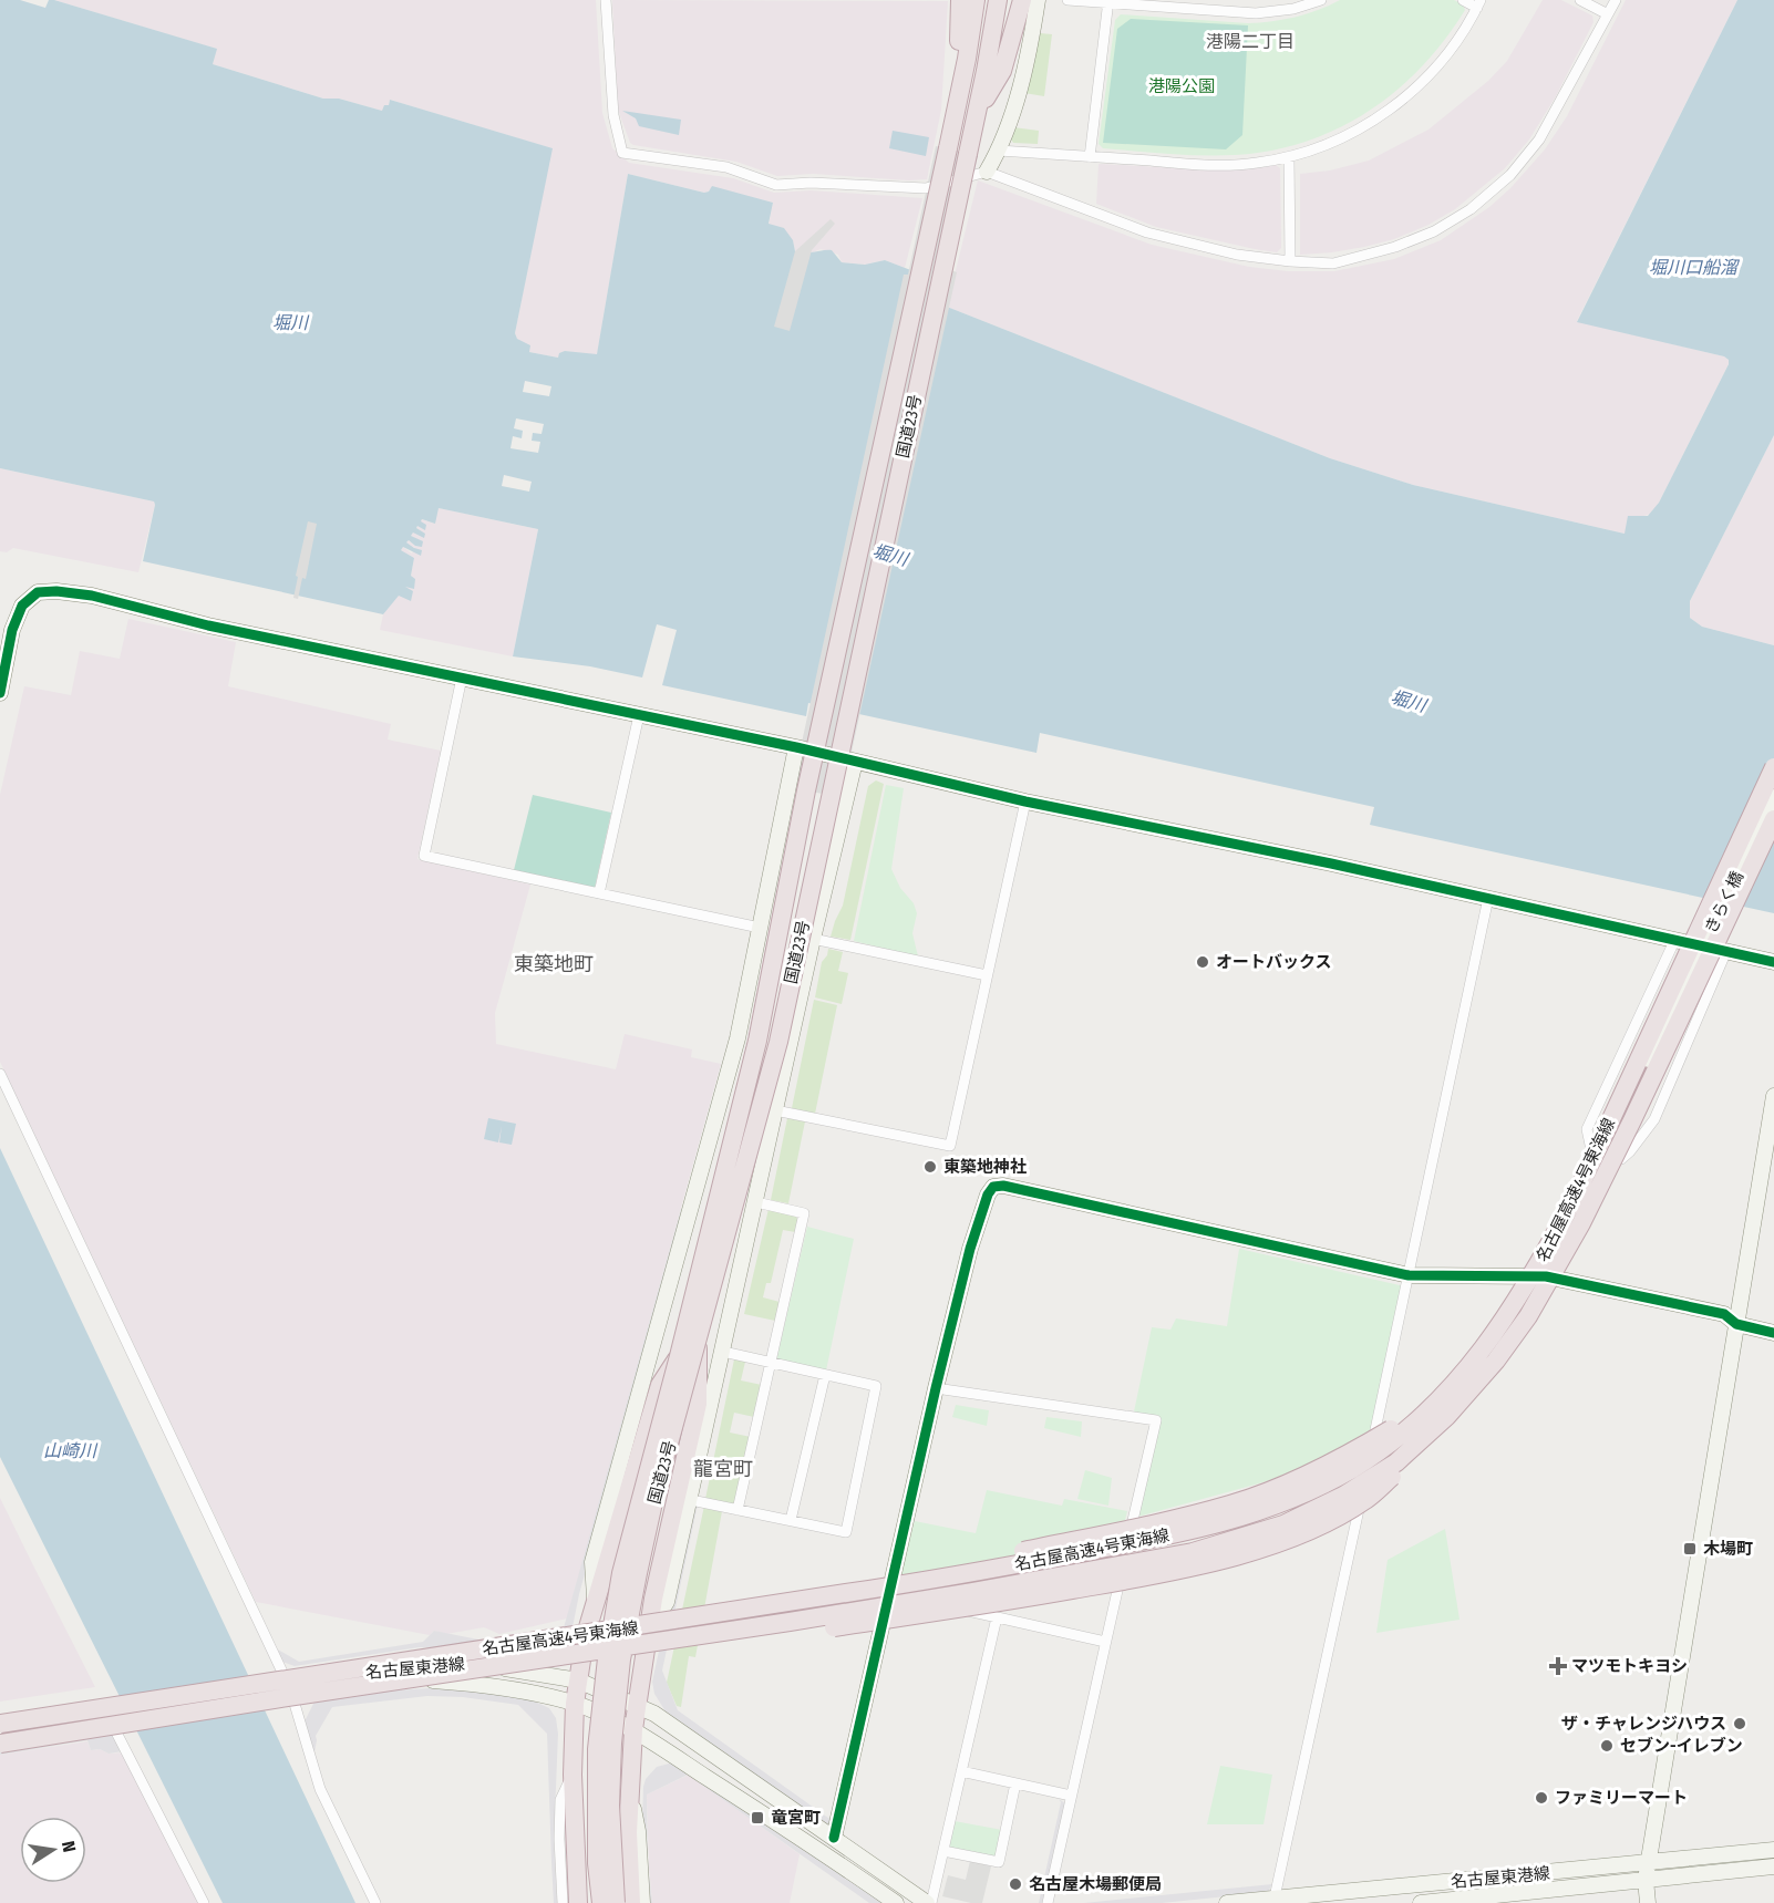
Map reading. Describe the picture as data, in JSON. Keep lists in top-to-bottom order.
{
  "streets": {
    "highway": ["国道23号", "名古屋高速4号東海線"],
    "street": ["きらく橋", "名古屋東港線"]
  },
  "crossings": [
    ["名古屋高速4号東海線", "名古屋東港線"]
  ],
  "districts": ["港陽二丁目", "東築地町", "龍宮町"],
  "water": ["堀川口船溜", "堀川", "山崎川"],
  "parks": ["港陽公園"],
  "places": {
    "other": [
      "オートバックス",
      "東築地神社",
      "ザ・チャレンジハウス",
      "セブン-イレブン",
      "ファミリーマート",
      "名古屋木場郵便局"
    ],
    "transit": ["木場町", "竜宮町"],
    "health": ["マツモトキヨシ"]
  },
  "north": "right"
}
